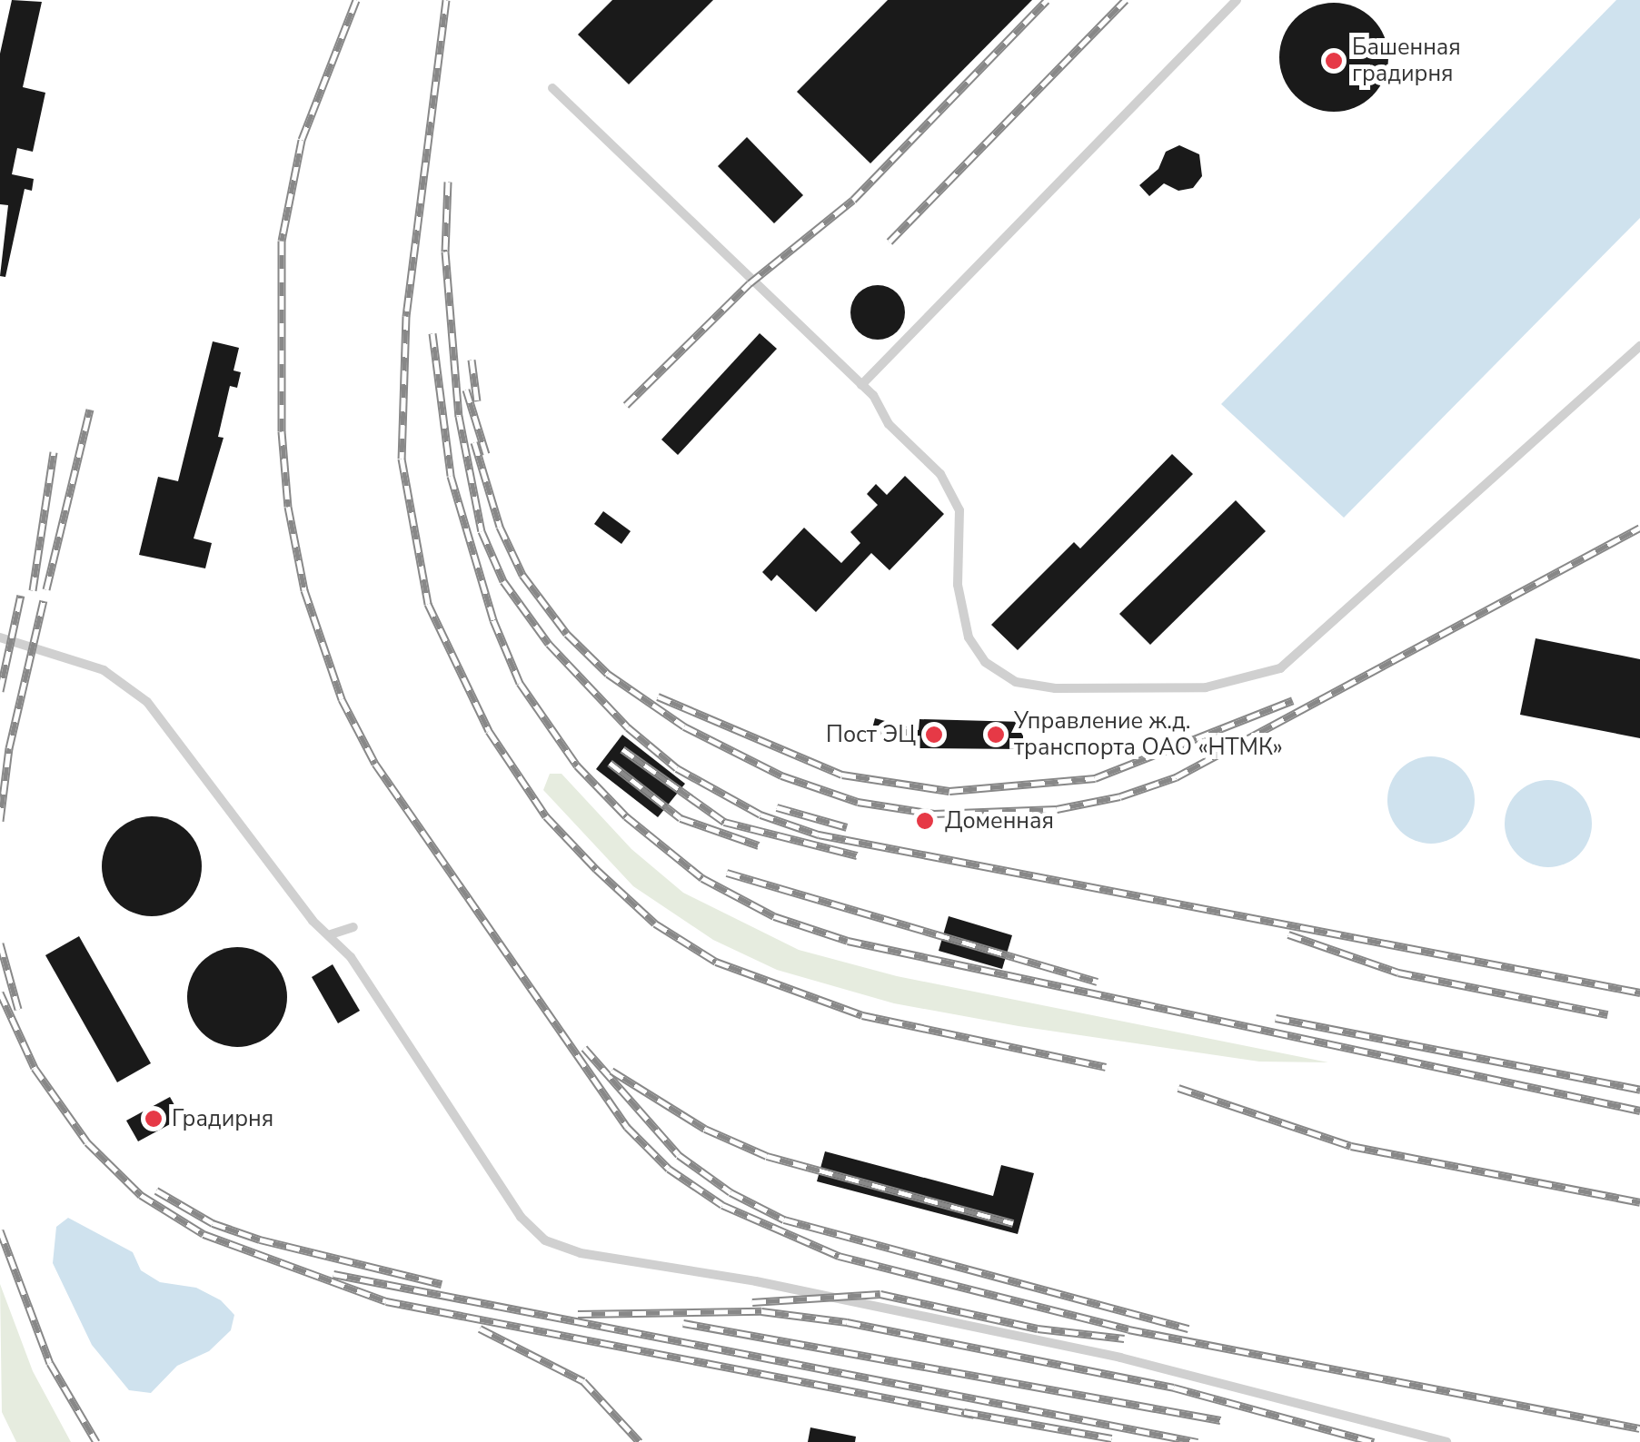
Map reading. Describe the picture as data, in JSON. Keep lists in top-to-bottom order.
{
  "places": [
    "Башенная градирня",
    "Пост ЭЦ",
    "Управление ж.д. транспорта ОАО «НТМК»",
    "Доменная",
    "Градирня"
  ]
}
